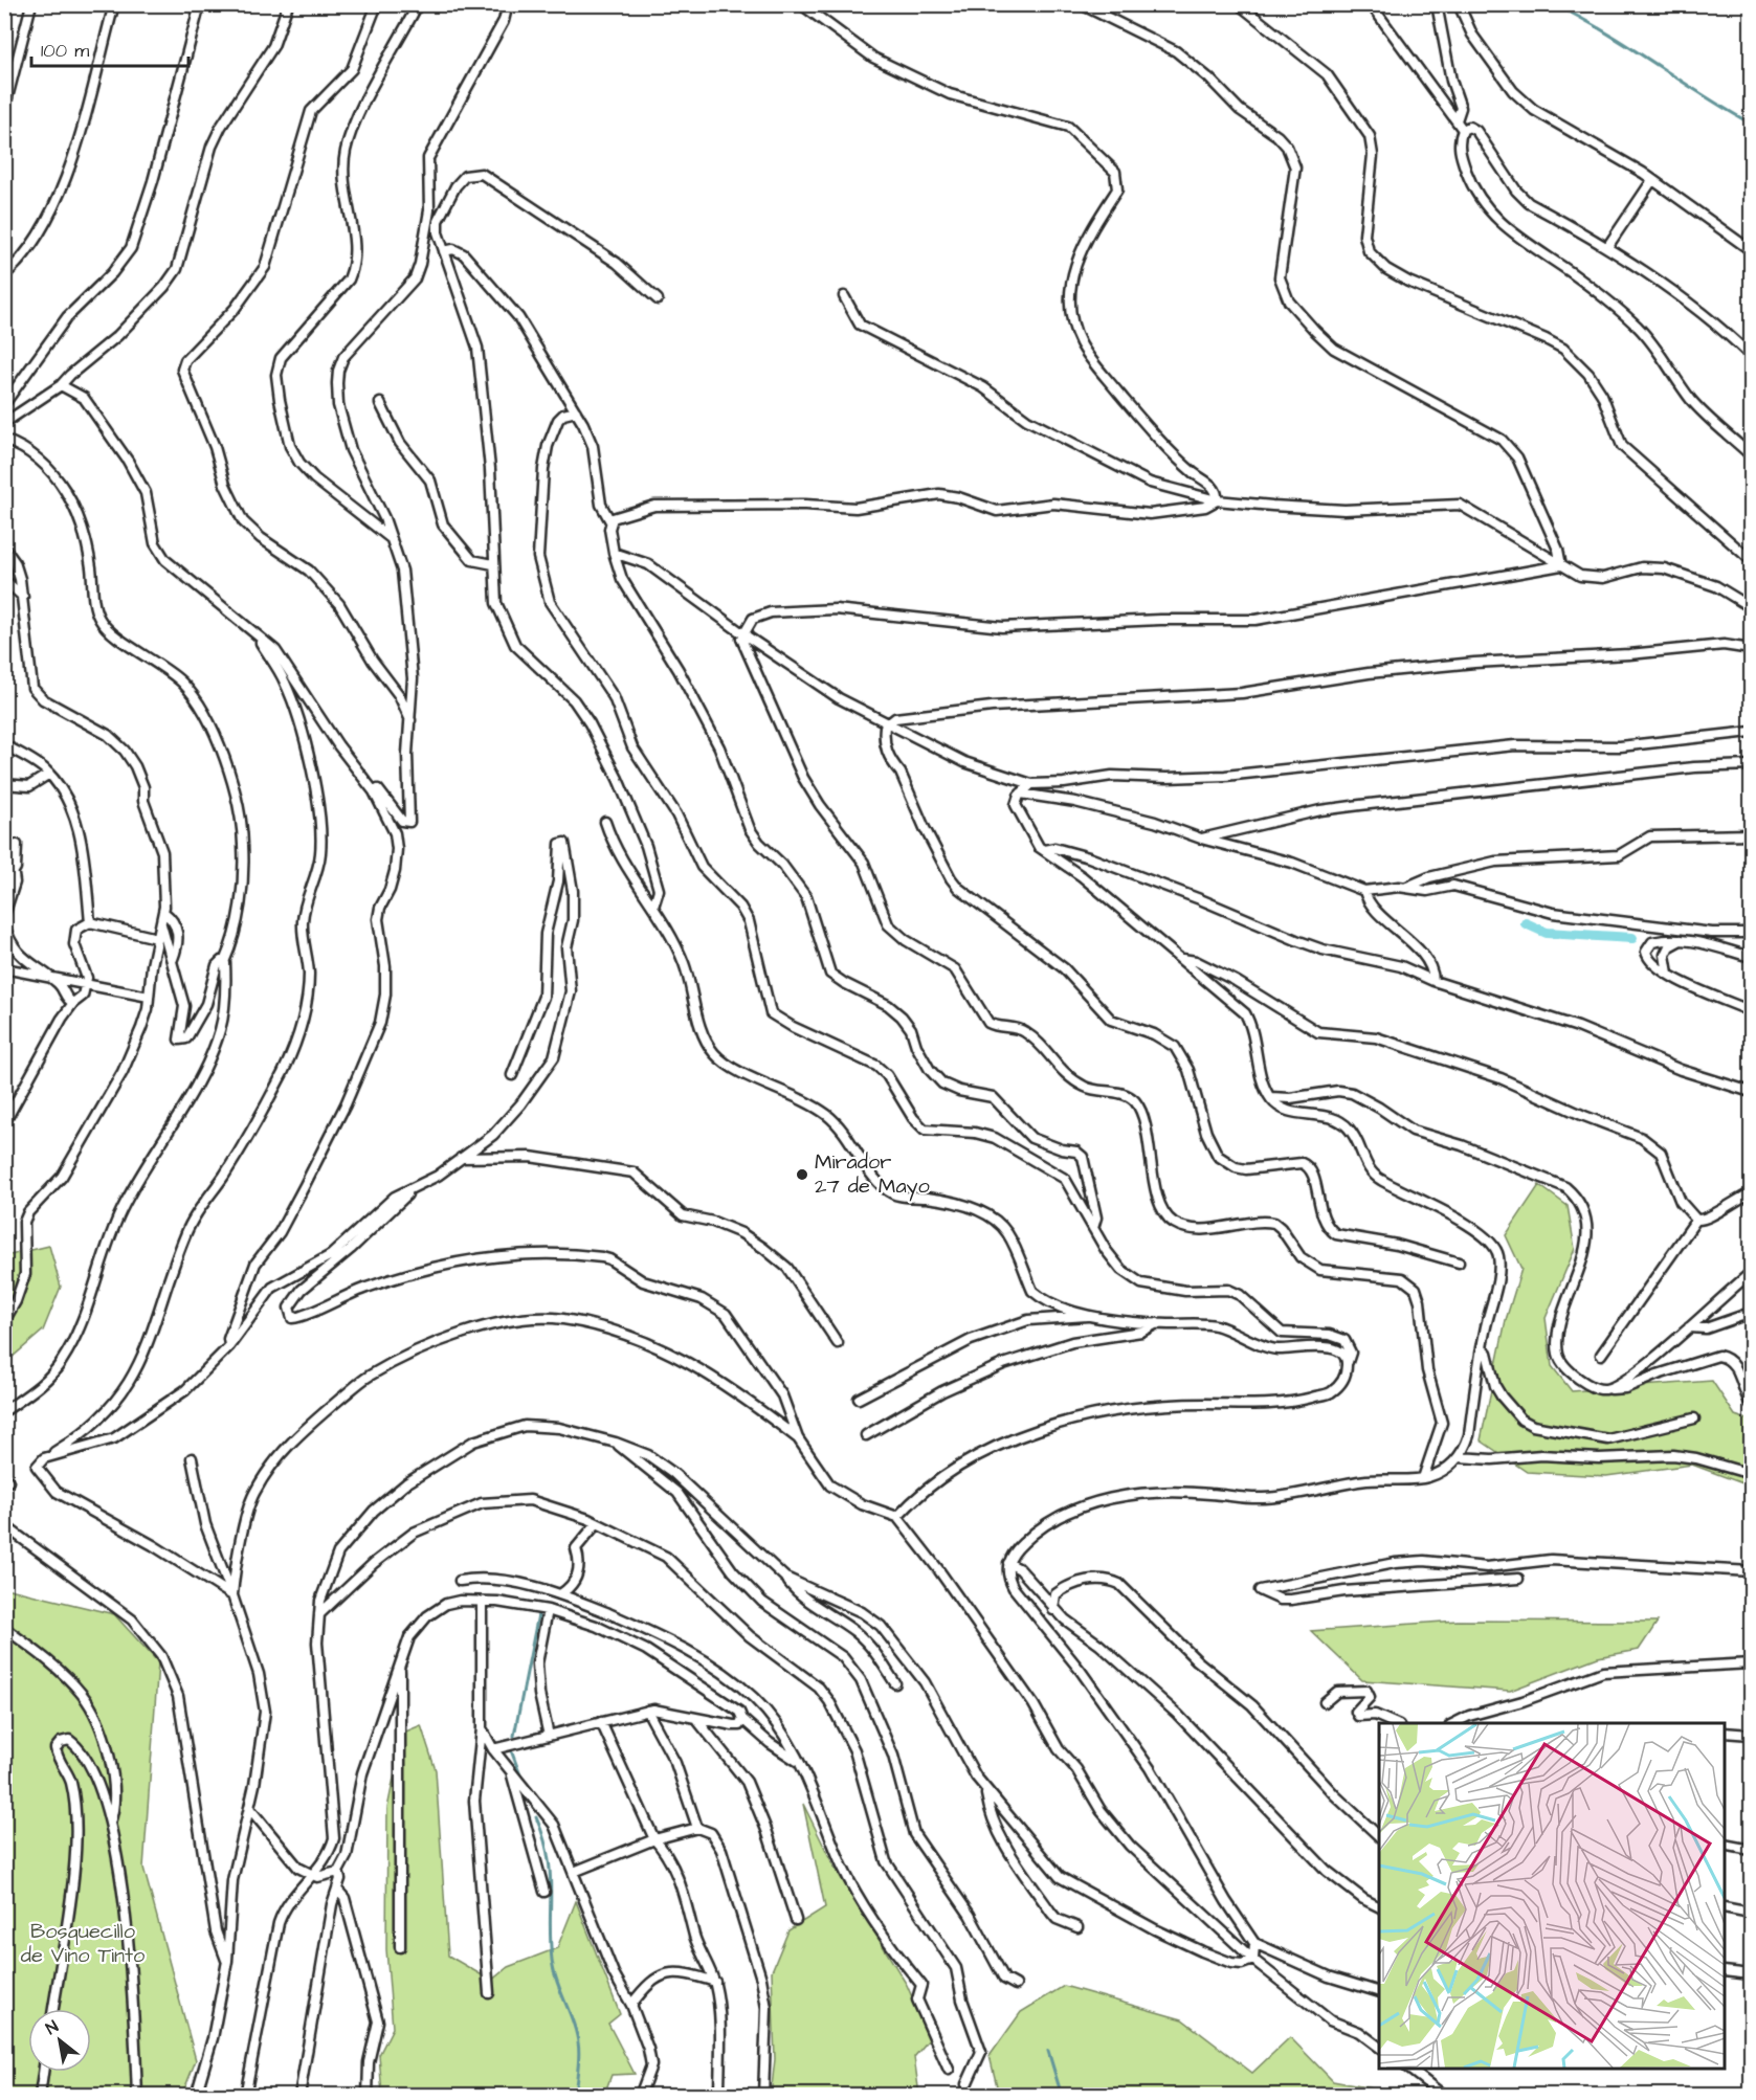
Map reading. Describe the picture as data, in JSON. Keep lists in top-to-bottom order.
{
  "parks": ["Bosquecillo de Vino Tinto"],
  "places": ["Mirador 27 de Mayo"],
  "scale_bar": "100 m",
  "north": "top left"
}
